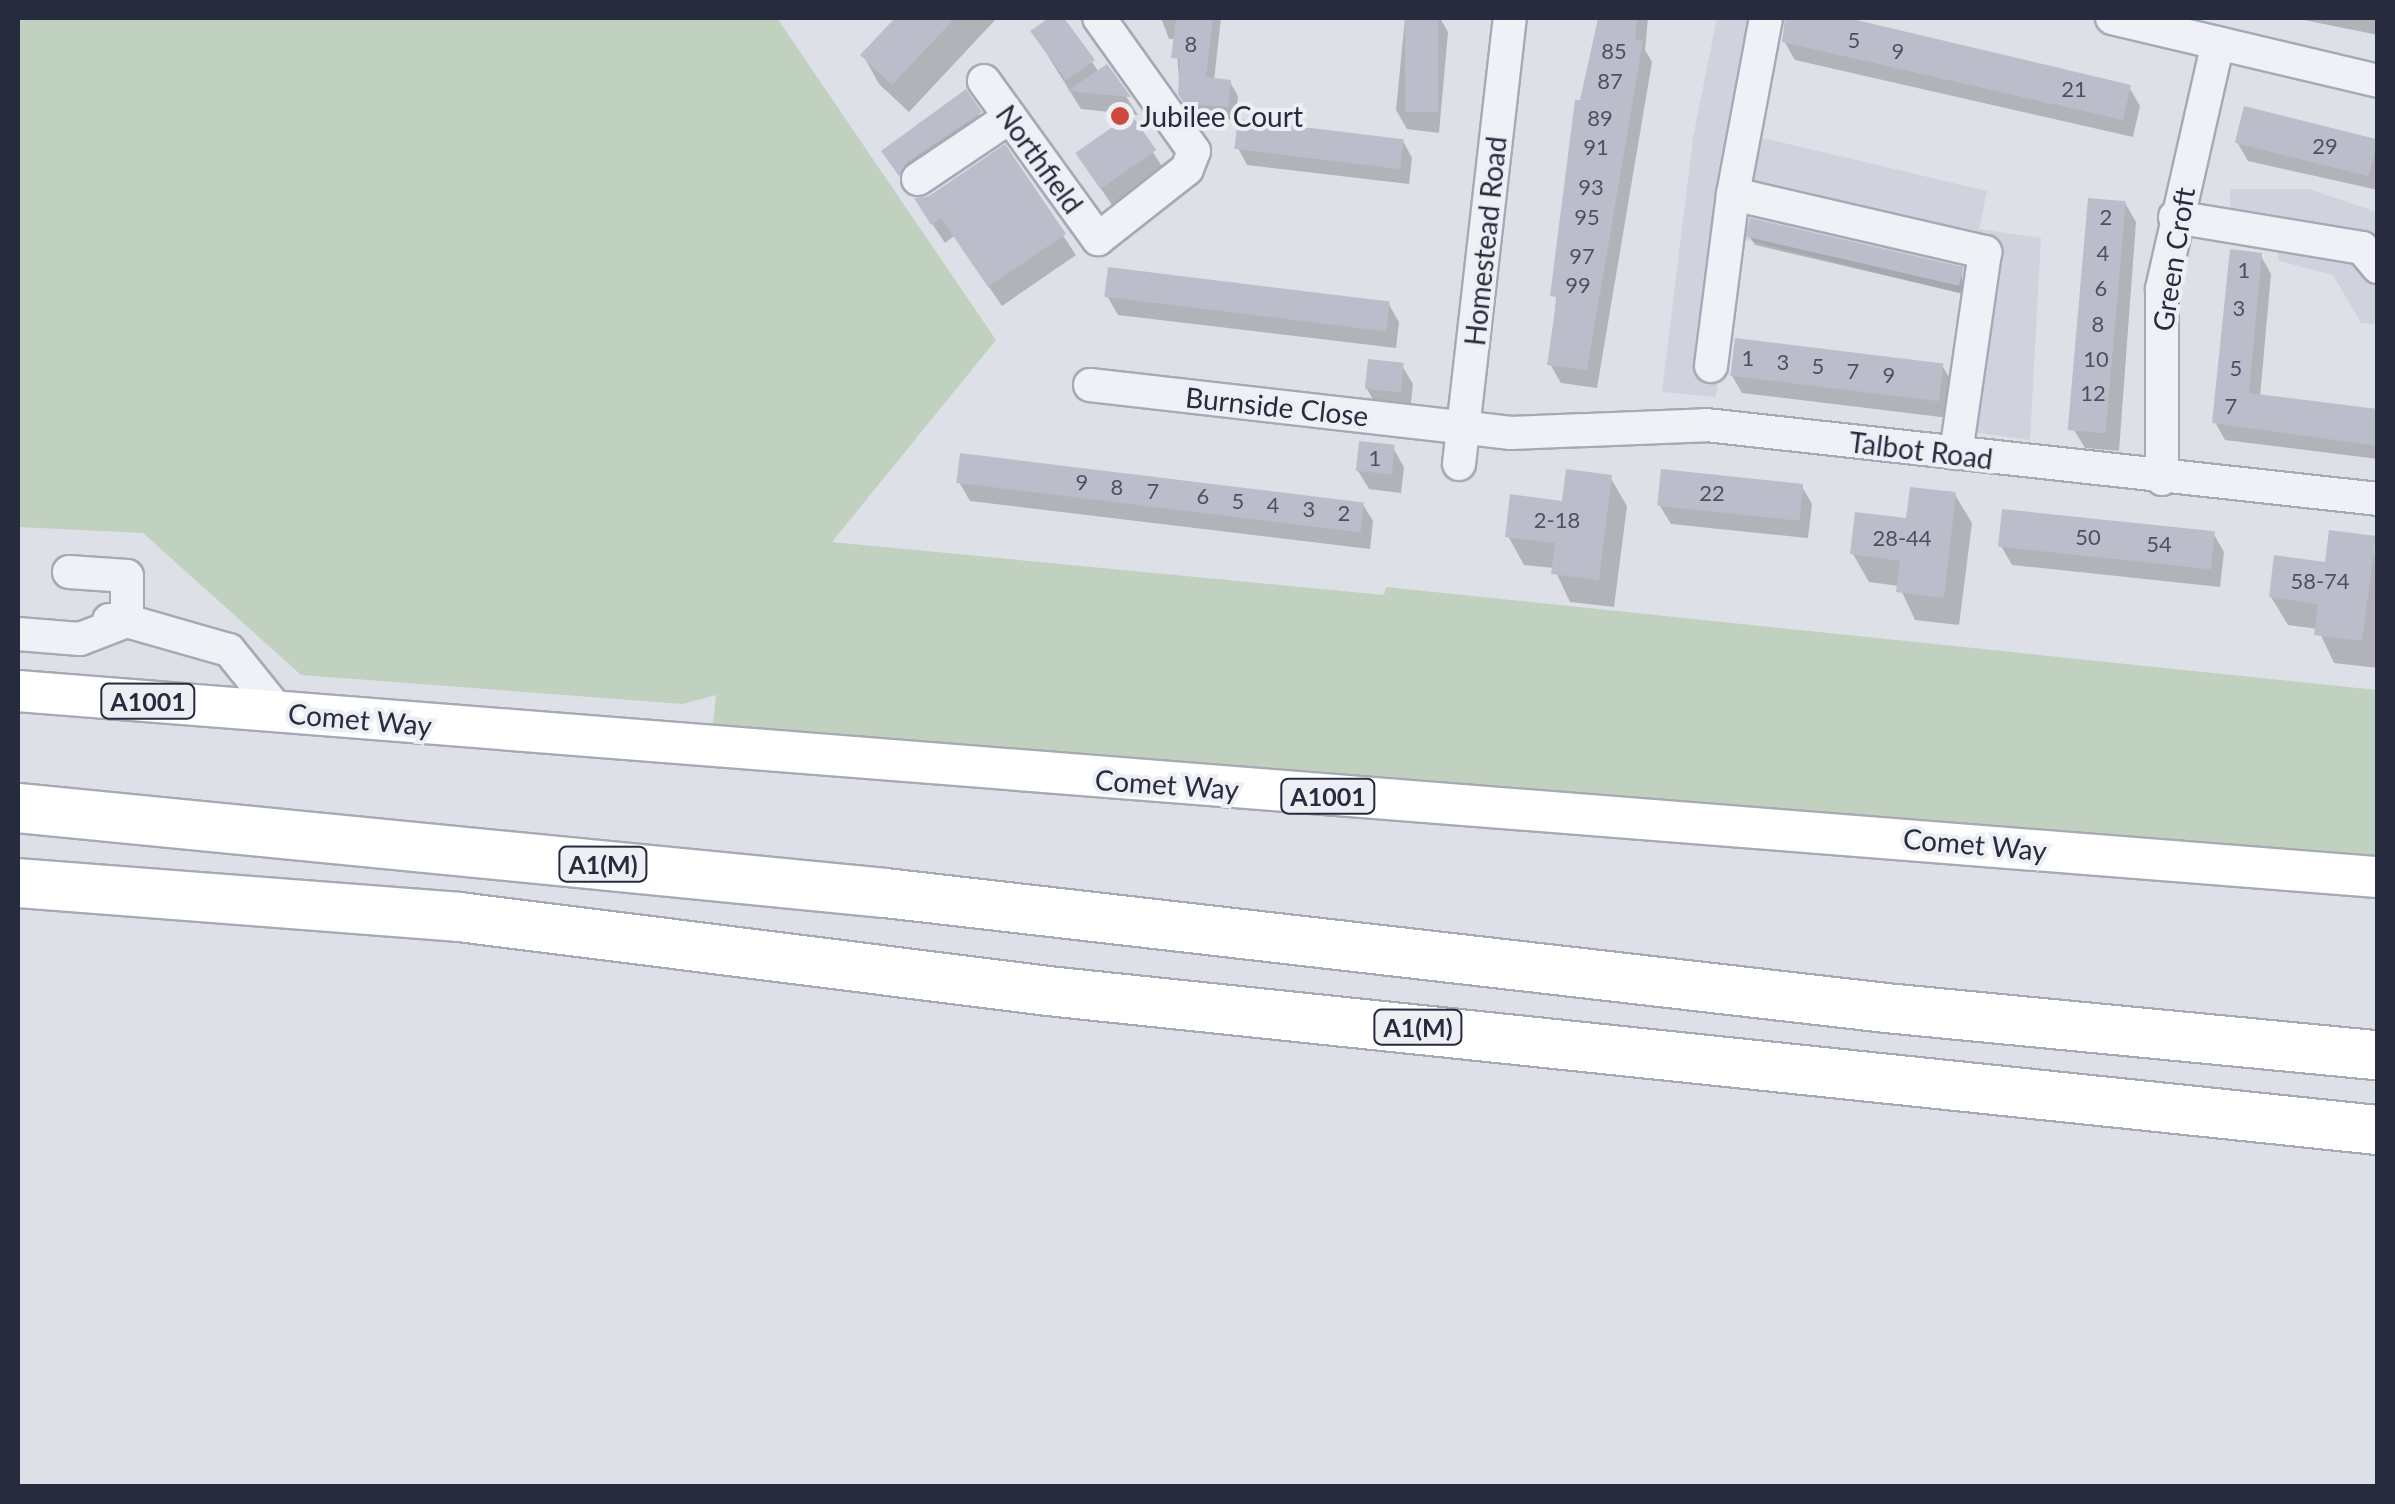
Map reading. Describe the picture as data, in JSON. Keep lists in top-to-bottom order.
{
  "streets": {
    "highway": ["A1(M)"],
    "main road": ["A1001", "Comet Way"],
    "street": [
      "Northfield",
      "Homestead Road",
      "Green Croft",
      "Burnside Close",
      "Talbot Road"
    ]
  },
  "crossings": [
    ["Homestead Road", "Burnside Close"],
    ["Homestead Road", "Talbot Road"],
    ["Green Croft", "Talbot Road"],
    ["Burnside Close", "Talbot Road"]
  ],
  "places": ["Jubilee Court"],
  "house_numbers": [
    "5",
    "8",
    "85",
    "9",
    "87",
    "21",
    "89",
    "29",
    "91",
    "93",
    "95",
    "2",
    "4",
    "97",
    "1",
    "99",
    "6",
    "3",
    "8",
    "1",
    "10",
    "3",
    "5",
    "5",
    "7",
    "9",
    "12",
    "7",
    "1",
    "9",
    "8",
    "7",
    "22",
    "6",
    "5",
    "4",
    "3",
    "2",
    "2-18",
    "50",
    "28-44",
    "54",
    "58-74"
  ]
}
